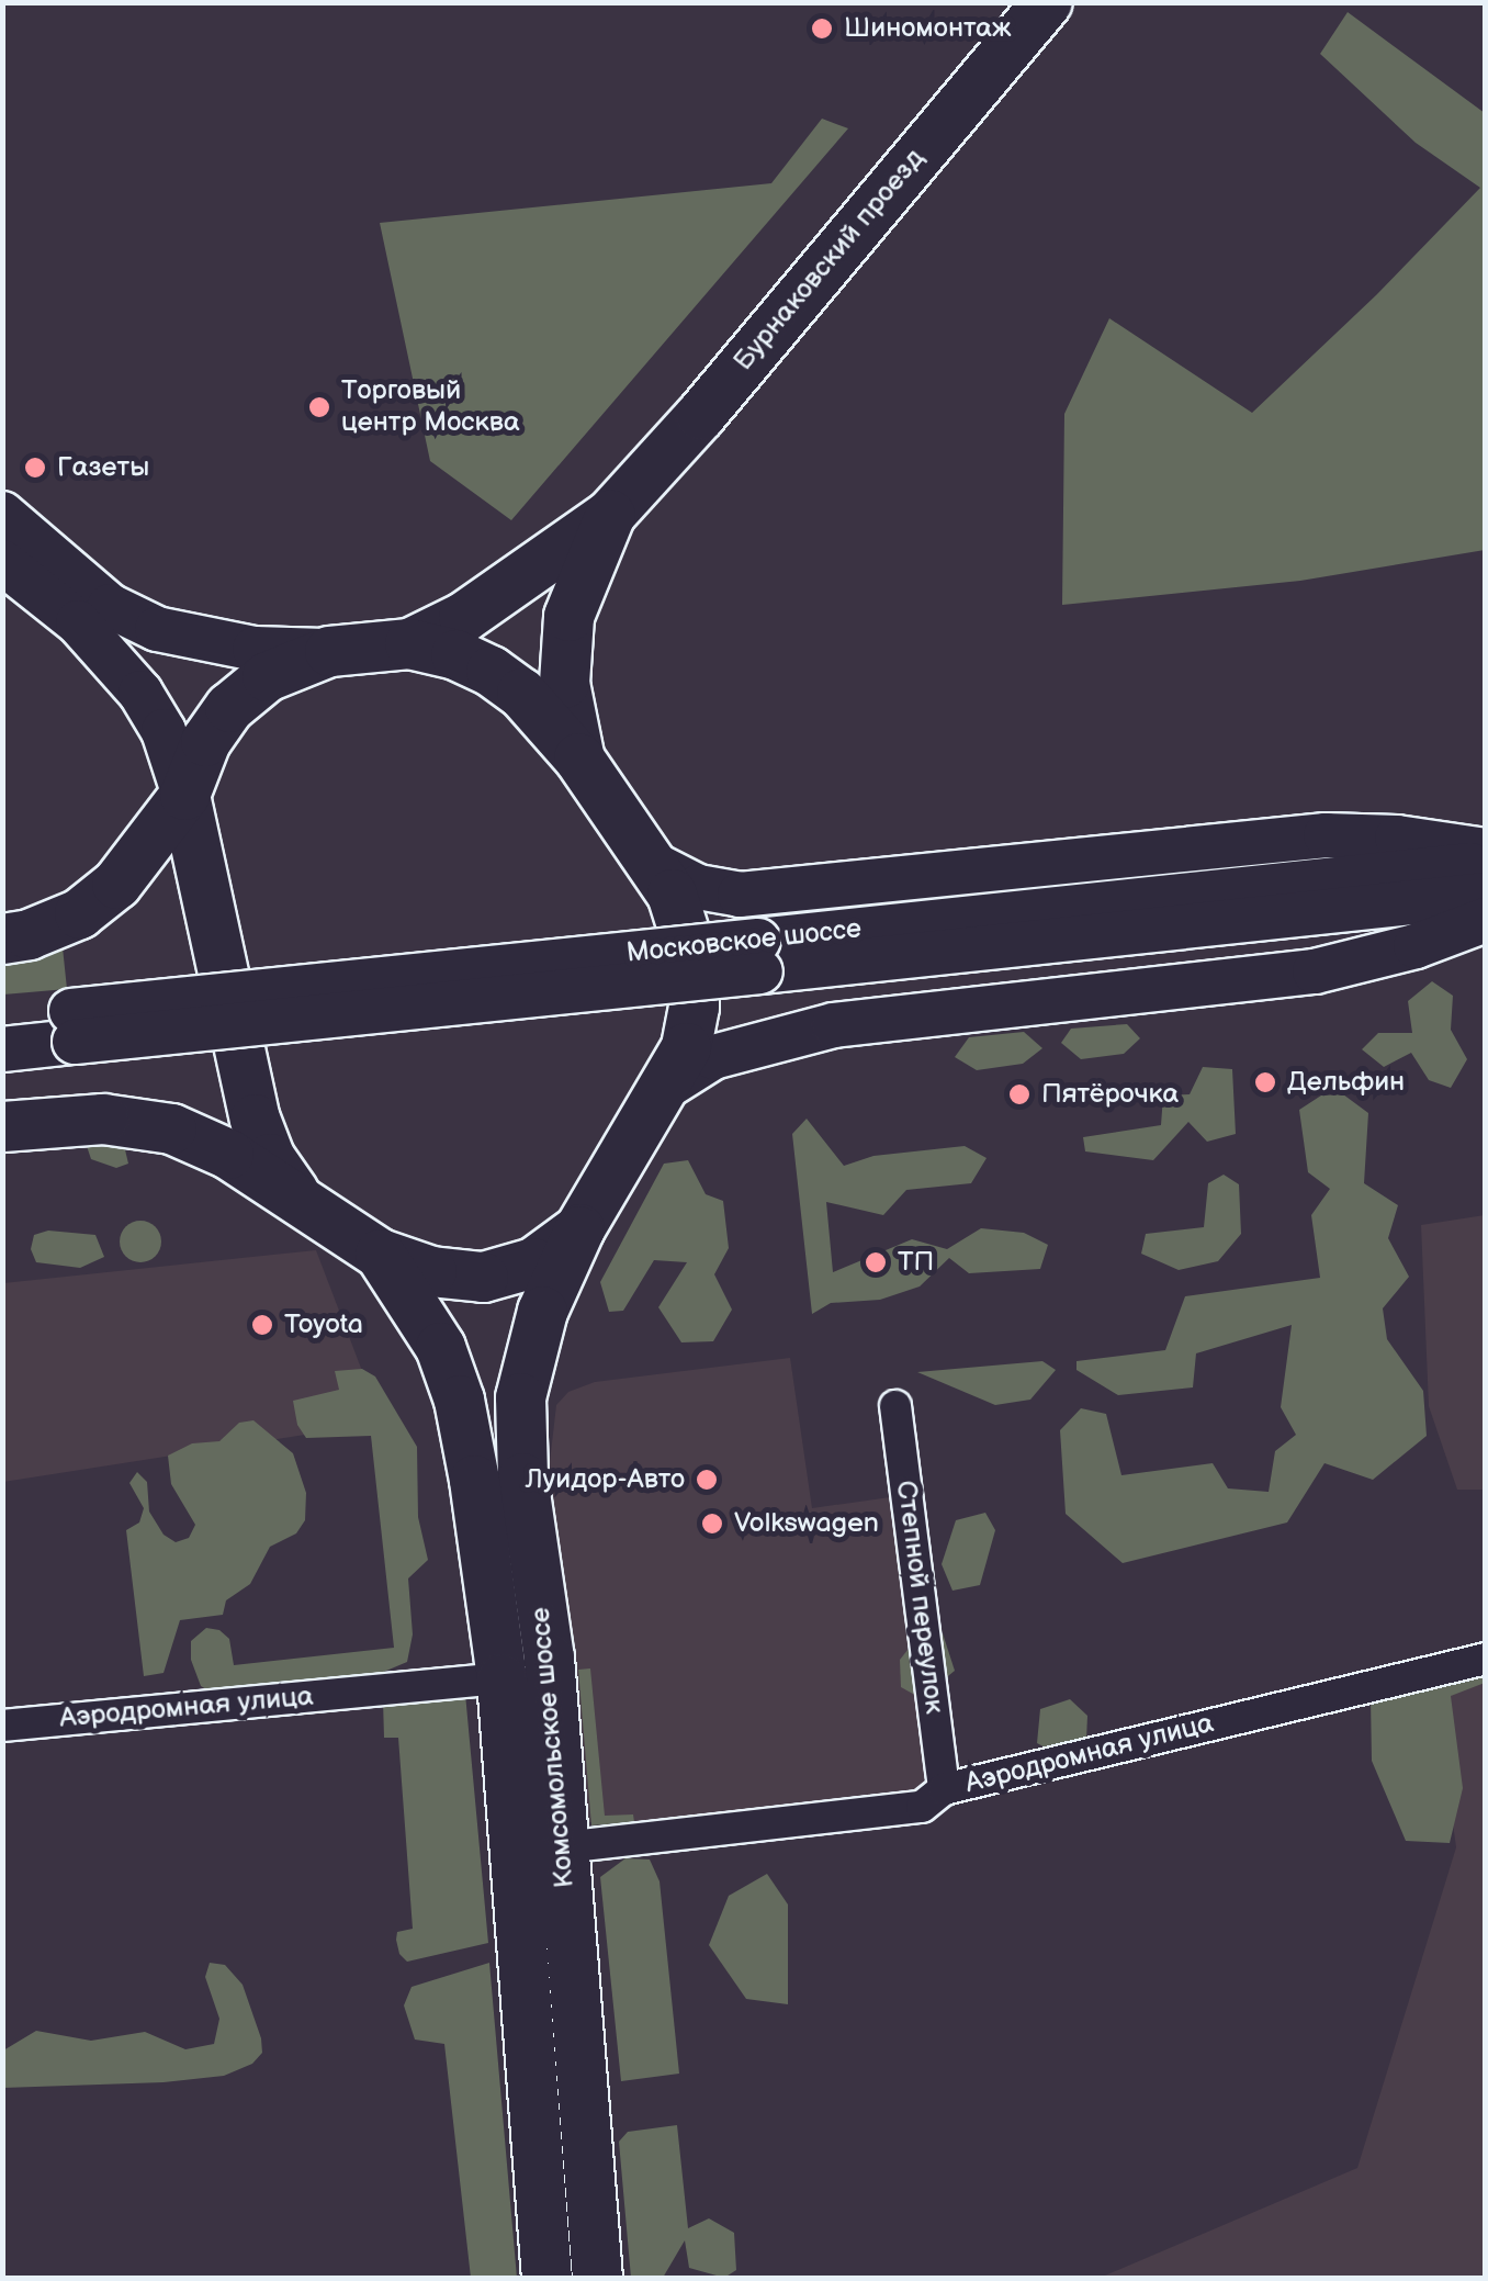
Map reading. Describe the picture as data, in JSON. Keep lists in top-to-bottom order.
{
  "streets": {
    "main road": ["Бурнаковский проезд", "Московское шоссе", "Комсомольское шоссе"],
    "street": ["Степной переулок", "Аэродромная улица"]
  },
  "crossings": [
    ["Степной переулок", "Аэродромная улица"],
    ["Аэродромная улица", "Комсомольское шоссе"]
  ],
  "places": [
    "Шиномонтаж",
    "Торговый центр Москва",
    "Газеты",
    "Дельфин",
    "Пятёрочка",
    "ТП",
    "Toyota",
    "Луидор-Авто",
    "Volkswagen"
  ]
}
